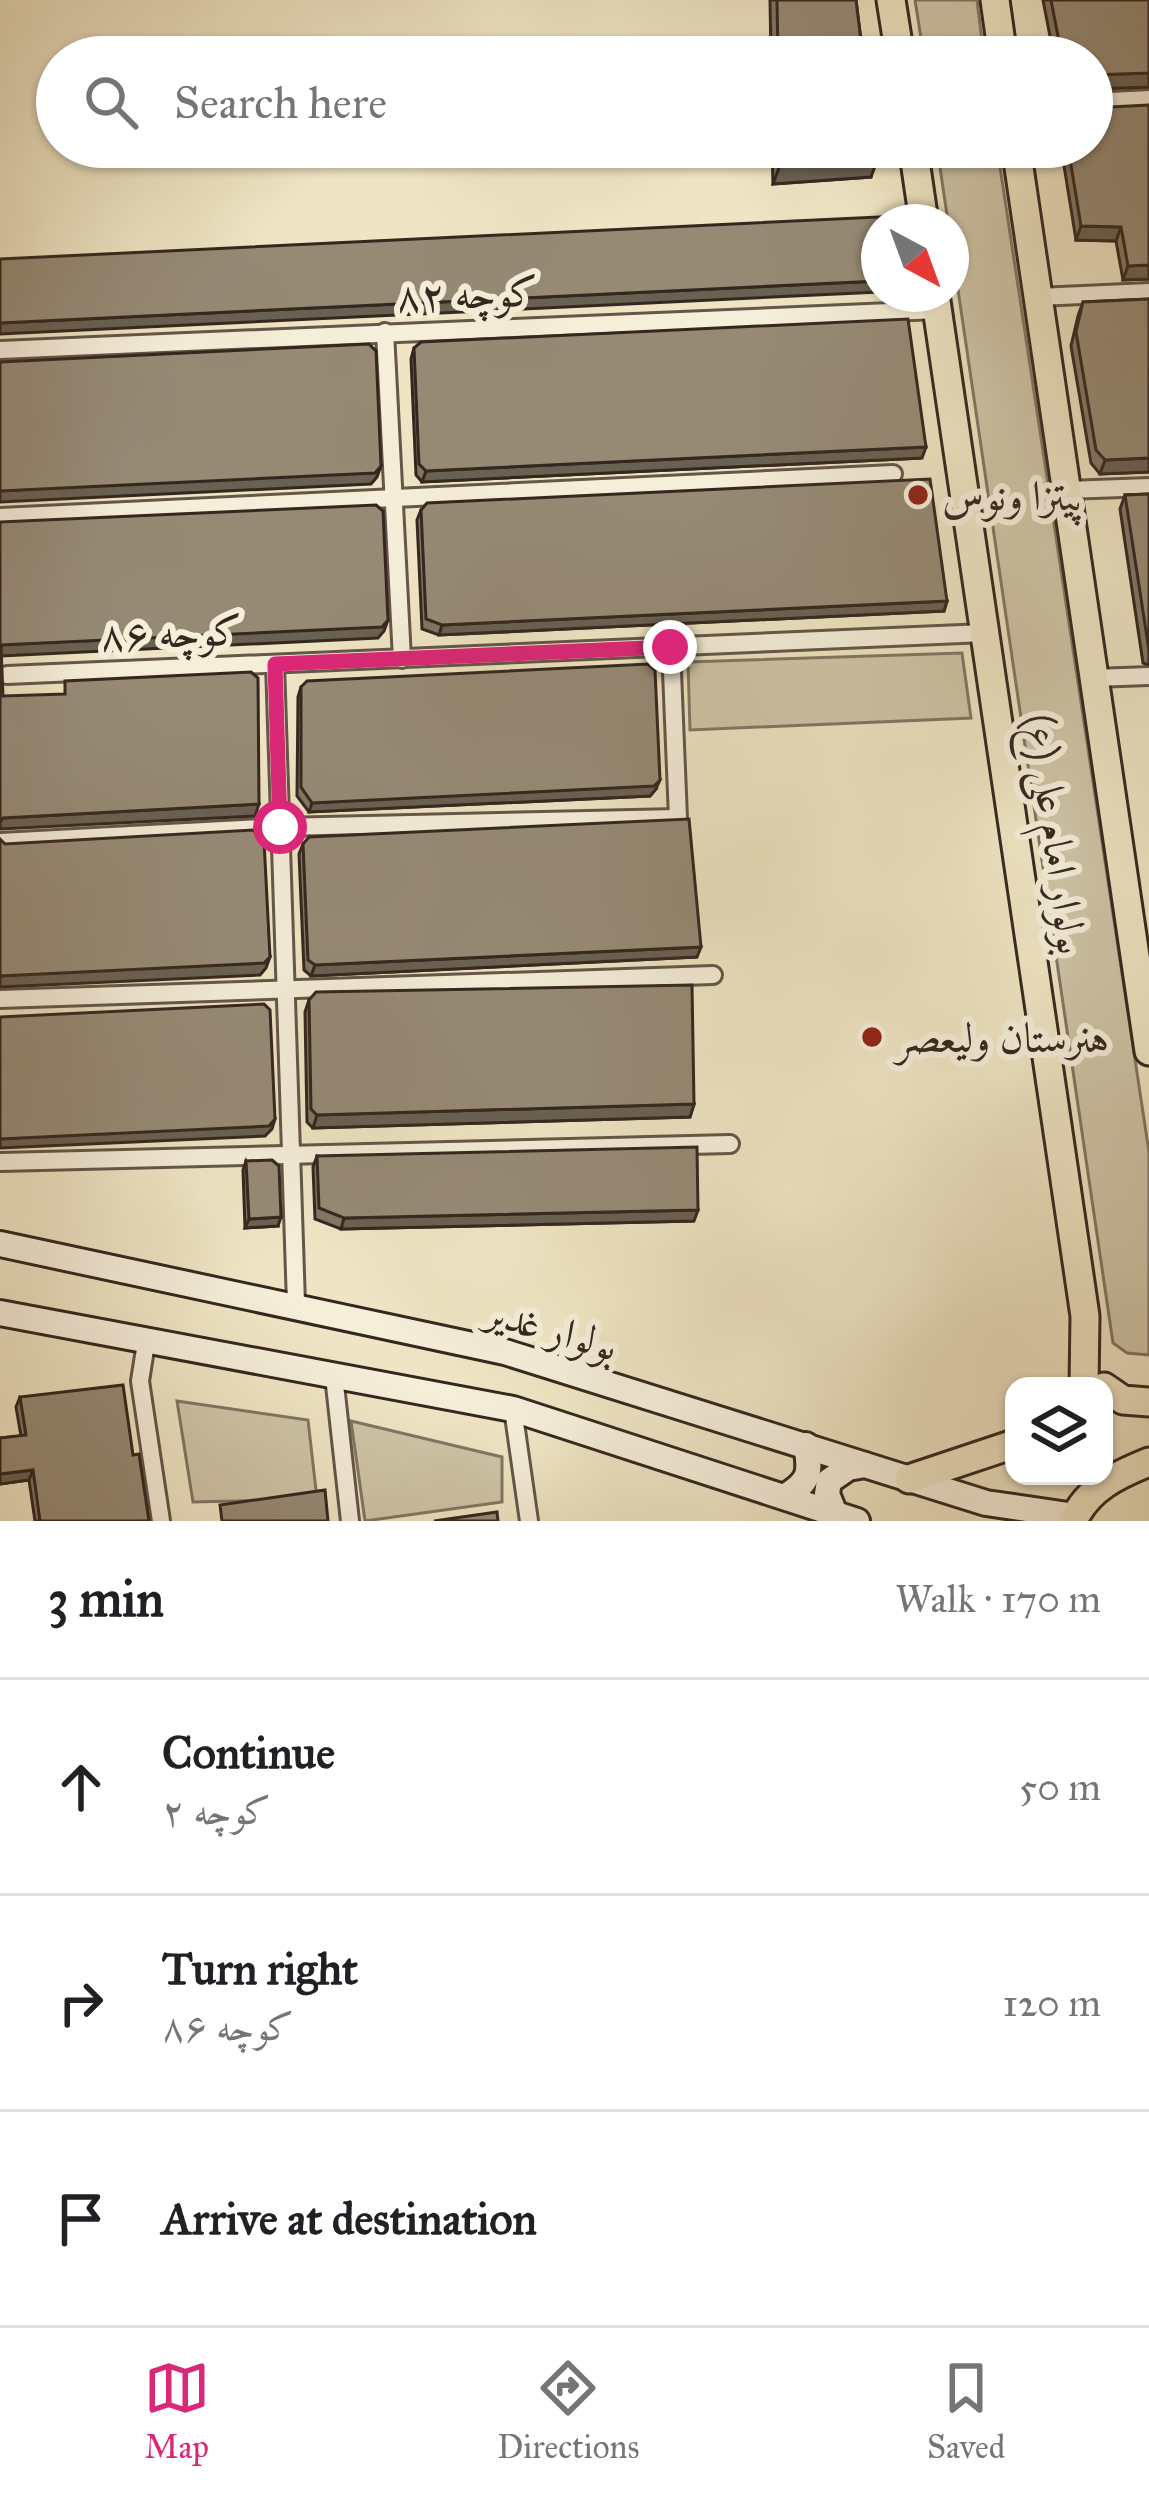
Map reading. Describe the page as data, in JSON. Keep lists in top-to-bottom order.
{
  "streets": {
    "main road": ["بولوار امام علی (ع)"],
    "street": ["کوچه ۸۲", "کوچه ۸۶", "بولوار غدیر"]
  },
  "crossings": [
    ["کوچه ۸۶", "بولوار امام علی (ع)"]
  ],
  "places": ["پیتزا ونوس", "هنرستان ولیعصر"],
  "north": "bottom right",
  "page": {
    "search": "Search here",
    "heading": ["3 min", "Walk · 170 m"],
    "list": [
      ["Continue", "کوچه ۲", "50 m"],
      ["Turn right", "کوچه ۸۶", "120 m"],
      "Arrive at destination"
    ],
    "nav": ["Map", "Directions", "Saved"]
  }
}
